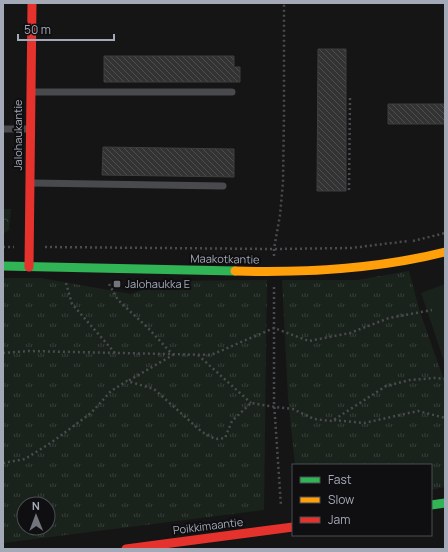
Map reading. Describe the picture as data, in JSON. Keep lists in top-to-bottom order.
{
  "streets": {
    "street": ["Jalohaukantie", "Maakotkantie", "Poikkimaantie"]
  },
  "crossings": [
    ["Jalohaukantie", "Maakotkantie"]
  ],
  "places": {
    "transit": ["Jalohaukka E"]
  },
  "legend": ["Fast", "Slow", "Jam"],
  "scale_bar": "50 m",
  "north": "top"
}
